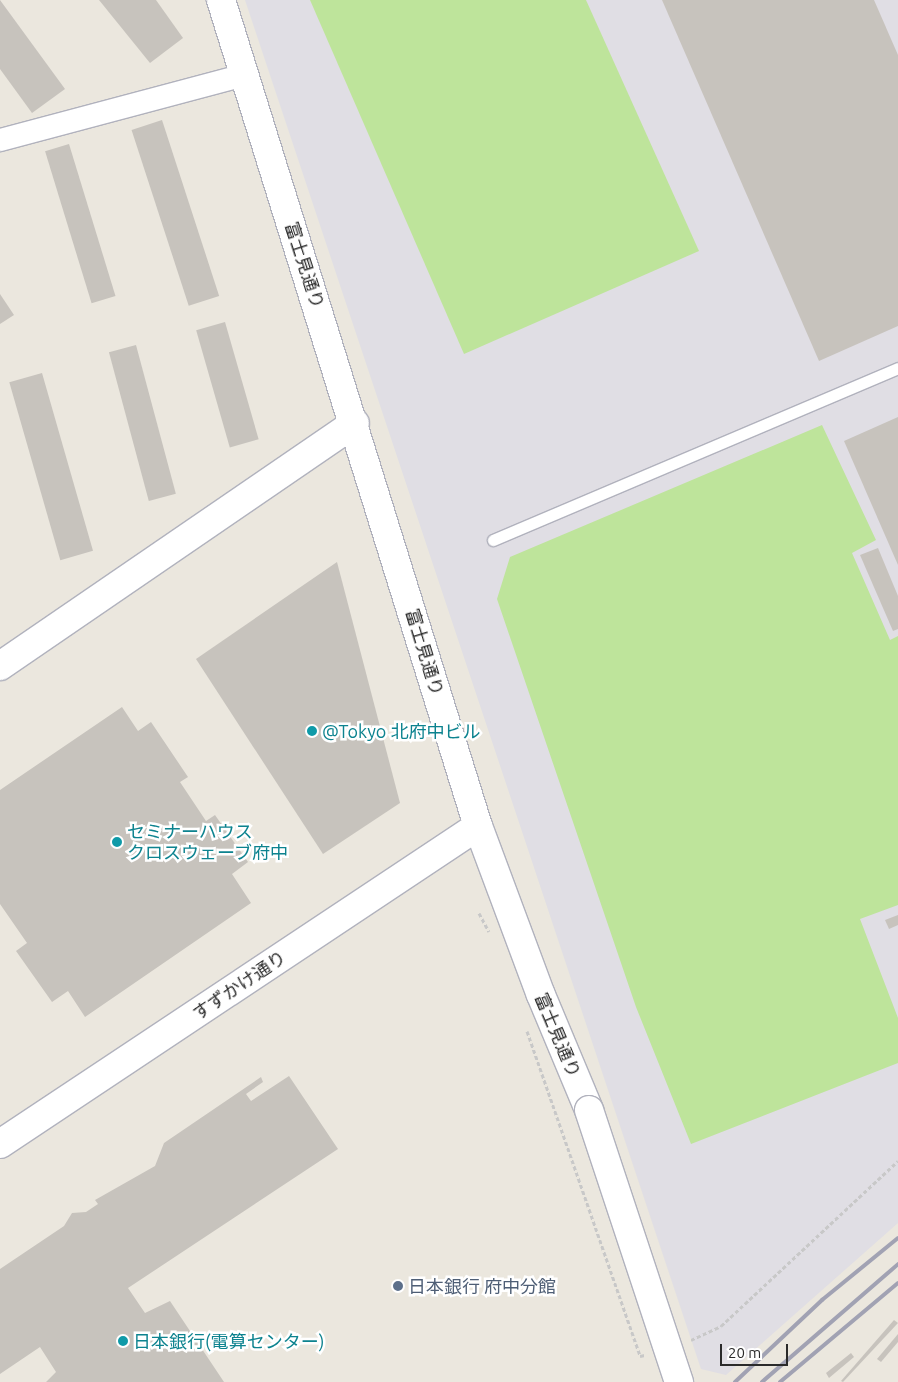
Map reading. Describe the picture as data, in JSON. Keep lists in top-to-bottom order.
{
  "streets": {
    "street": ["富士見通り", "すずかけ通り"]
  },
  "crossings": [
    ["富士見通り", "すずかけ通り"]
  ],
  "places": [
    "@Tokyo 北府中ビル",
    "セミナーハウス クロスウェーブ府中",
    "日本銀行 府中分館",
    "日本銀行(電算センター)"
  ],
  "scale_bar": "20 m"
}
